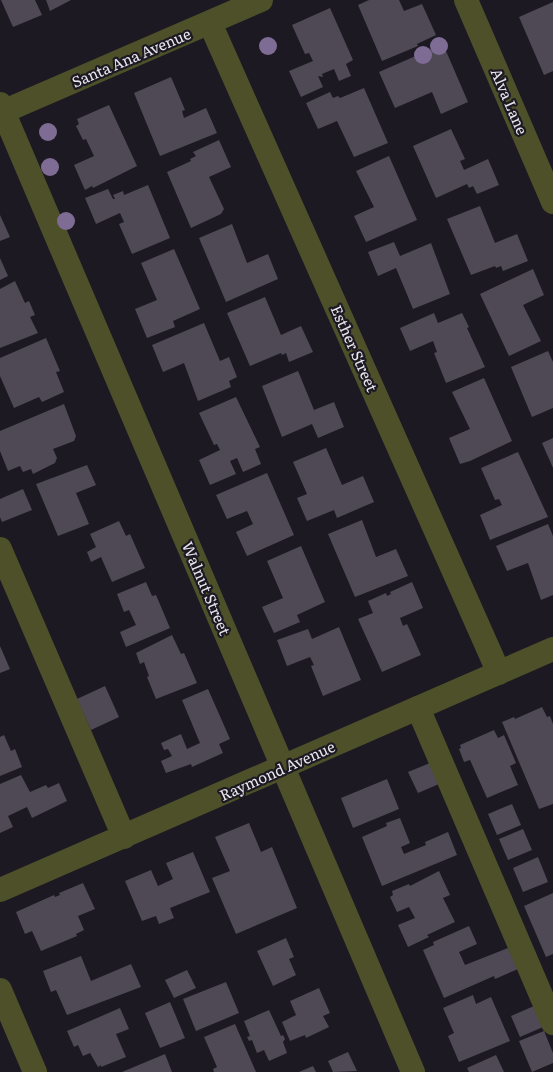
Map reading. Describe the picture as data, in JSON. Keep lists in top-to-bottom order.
{
  "streets": {
    "street": [
      "Santa Ana Avenue",
      "Alva Lane",
      "Esther Street",
      "Walnut Street",
      "Raymond Avenue"
    ]
  },
  "crossings": [
    ["Santa Ana Avenue", "Esther Street"],
    ["Santa Ana Avenue", "Walnut Street"],
    ["Esther Street", "Raymond Avenue"],
    ["Walnut Street", "Raymond Avenue"]
  ]
}
